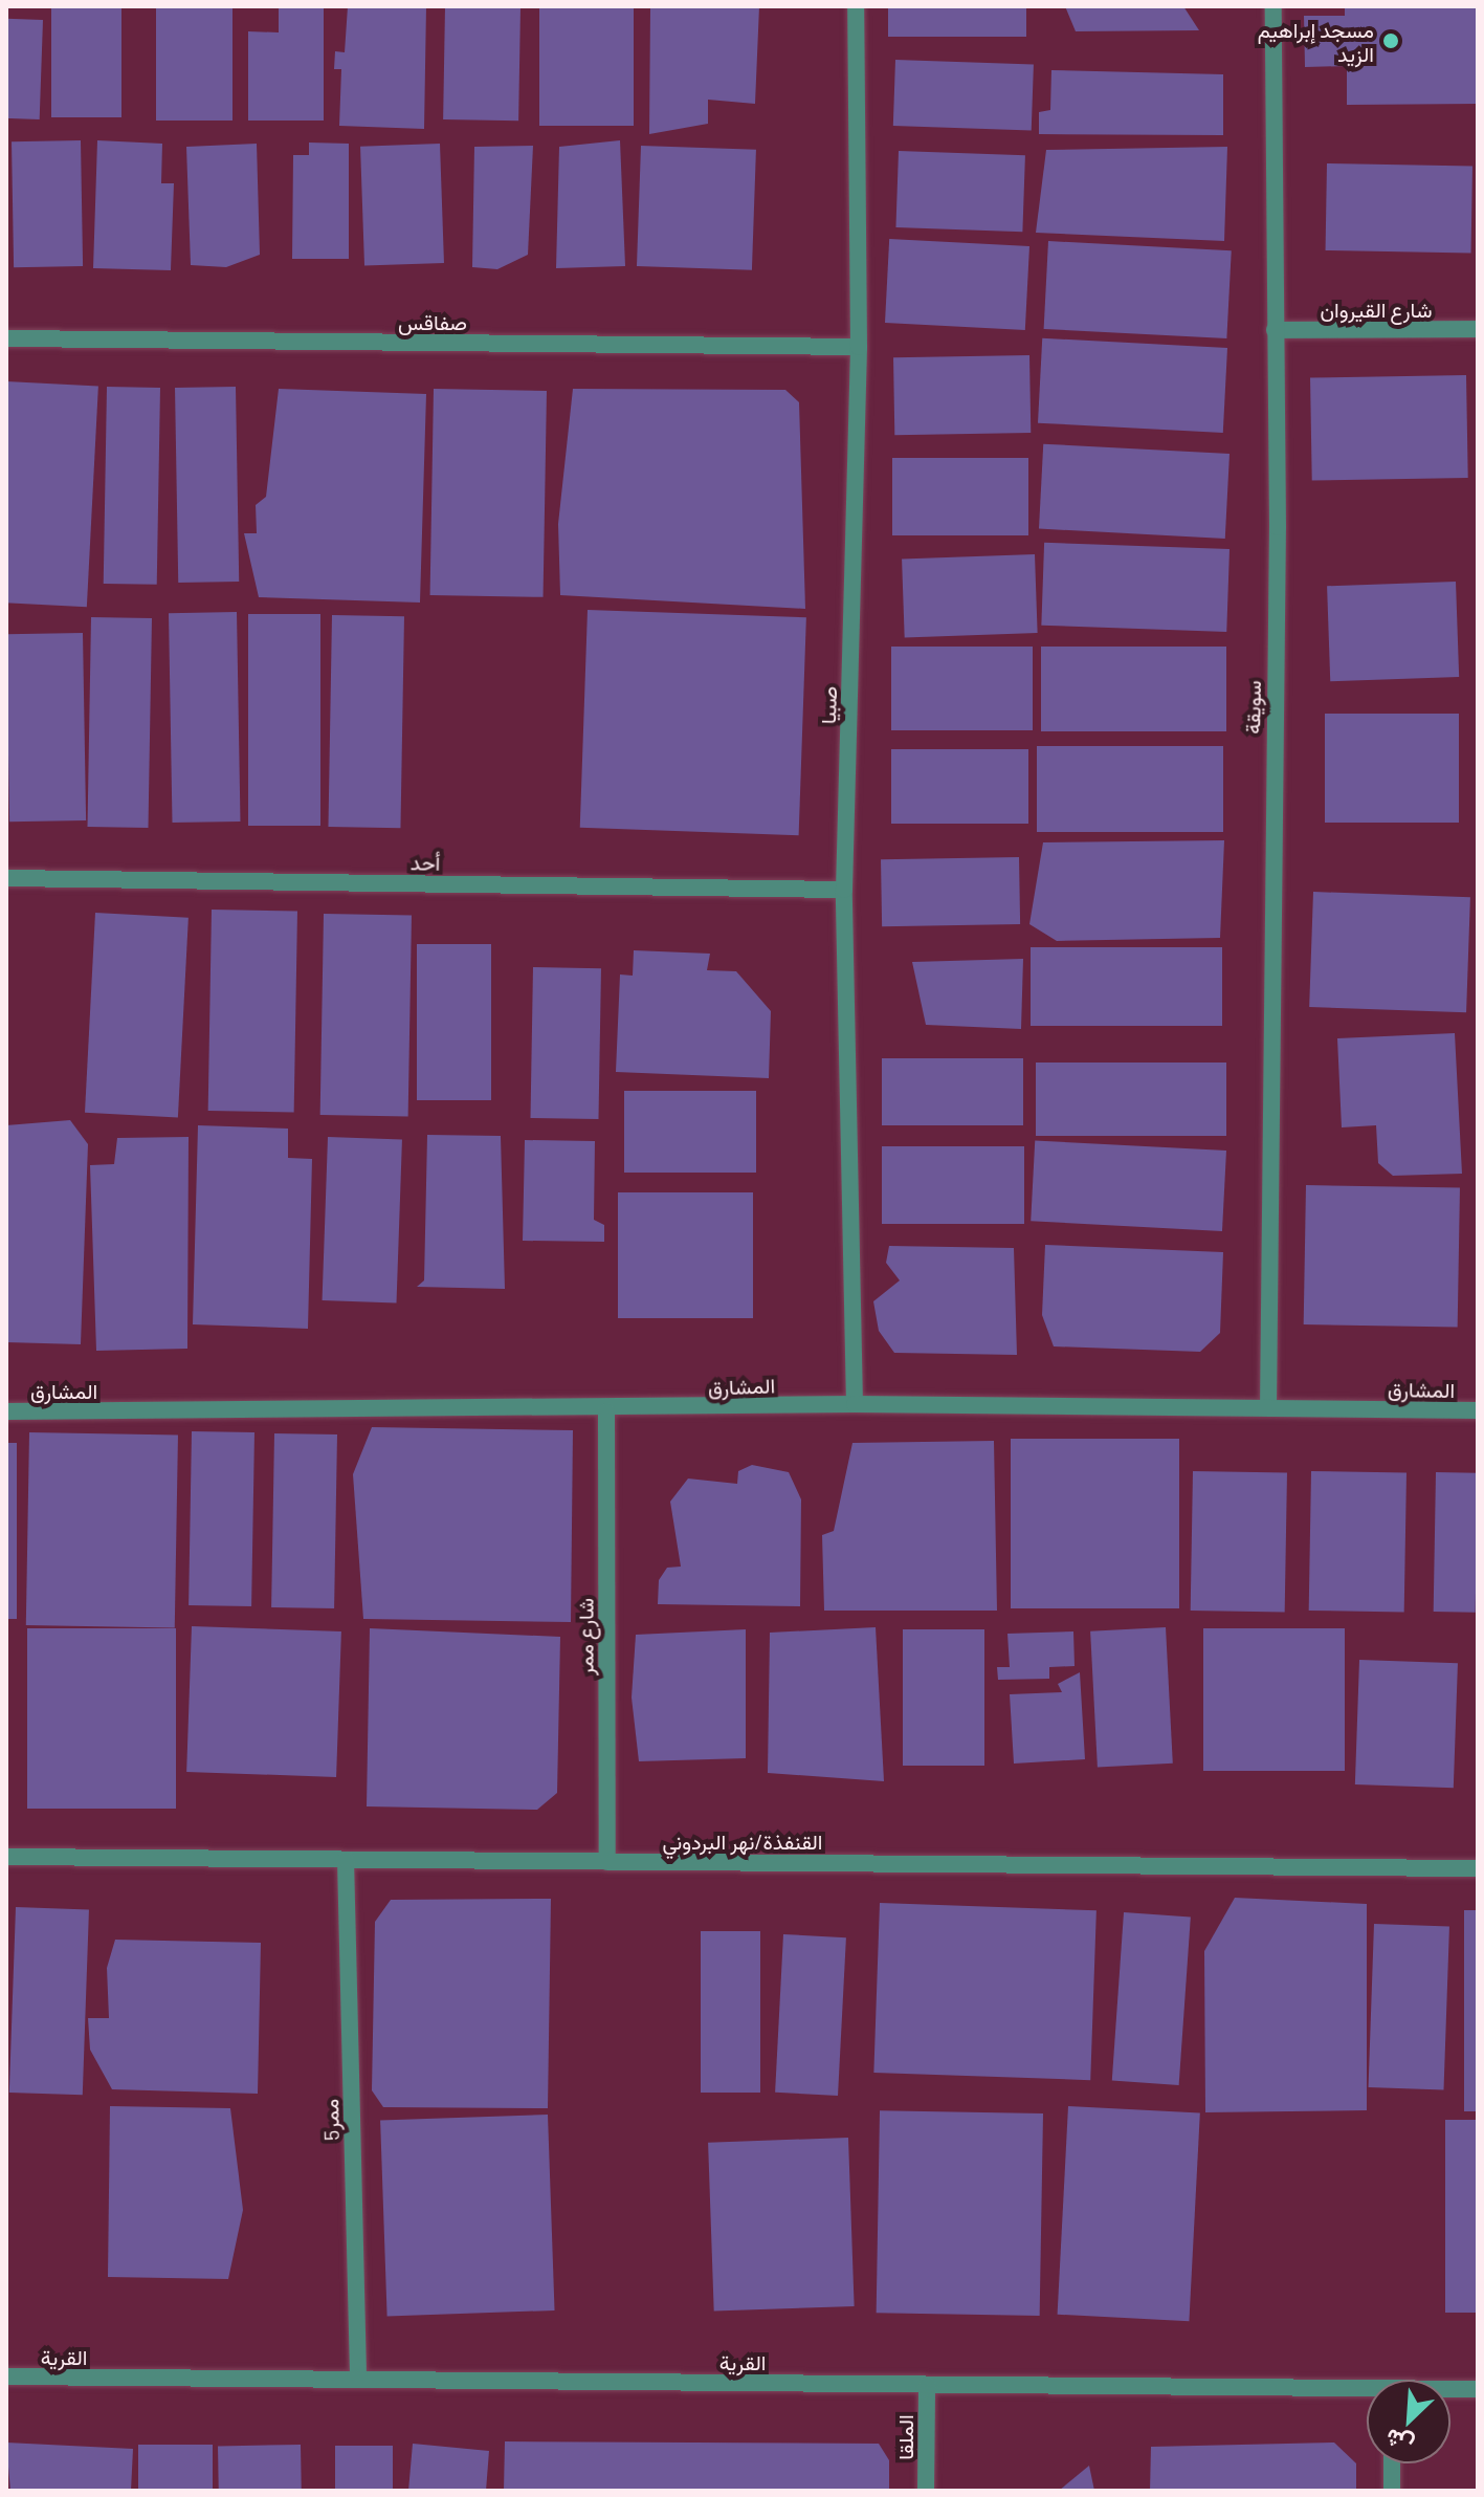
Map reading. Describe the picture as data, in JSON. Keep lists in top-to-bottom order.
{
  "streets": {
    "street": [
      "شارع القيروان",
      "صفاقس",
      "صبيا",
      "سويقة",
      "أحد",
      "المشارق",
      "شارع ممر",
      "القنفذة/نهر البردوني",
      "ممر5",
      "القرية",
      "الملقا"
    ]
  },
  "crossings": [
    ["شارع القيروان", "سويقة"],
    ["صفاقس", "صبيا"],
    ["صبيا", "أحد"],
    ["صبيا", "المشارق"],
    ["سويقة", "المشارق"],
    ["المشارق", "شارع ممر"],
    ["شارع ممر", "القنفذة/نهر البردوني"],
    ["القنفذة/نهر البردوني", "ممر5"],
    ["ممر5", "القرية"],
    ["القرية", "الملقا"]
  ],
  "places": ["مسجد إبراهيم الزيد"],
  "north": "bottom left"
}
